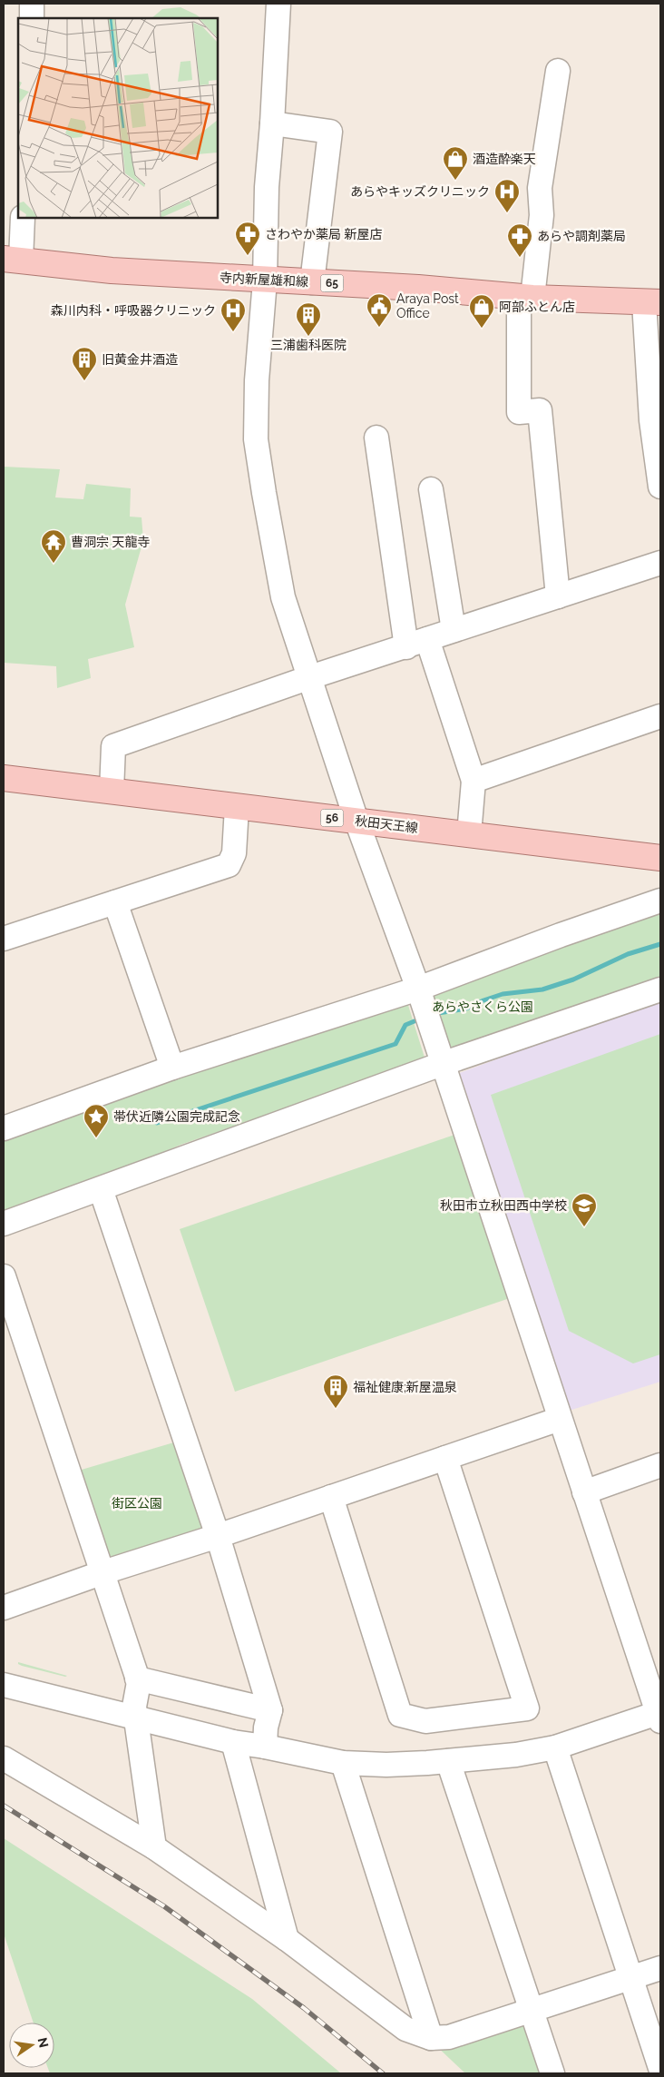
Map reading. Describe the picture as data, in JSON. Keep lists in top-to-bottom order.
{
  "streets": {
    "main road": [
      "寺内新屋雄和線",
      "65",
      "56",
      "秋田天王線"
    ]
  },
  "parks": ["あらやさくら公園", "街区公園"],
  "places": {
    "shop": ["酒造酔楽天", "阿部ふとん店"],
    "hospital": ["あらやキッズクリニック", "森川内科・呼吸器クリニック"],
    "pharmacy": ["さわやか薬局 新屋店", "あらや調剤薬局"],
    "public building": ["Araya Post Office"],
    "building": ["三浦歯科医院", "旧黄金井酒造", "福祉健康;新屋温泉"],
    "temple": ["曹洞宗 天龍寺"],
    "place": ["帯伏近隣公園完成記念"],
    "school or university": ["秋田市立秋田西中学校"]
  },
  "north": "right"
}
